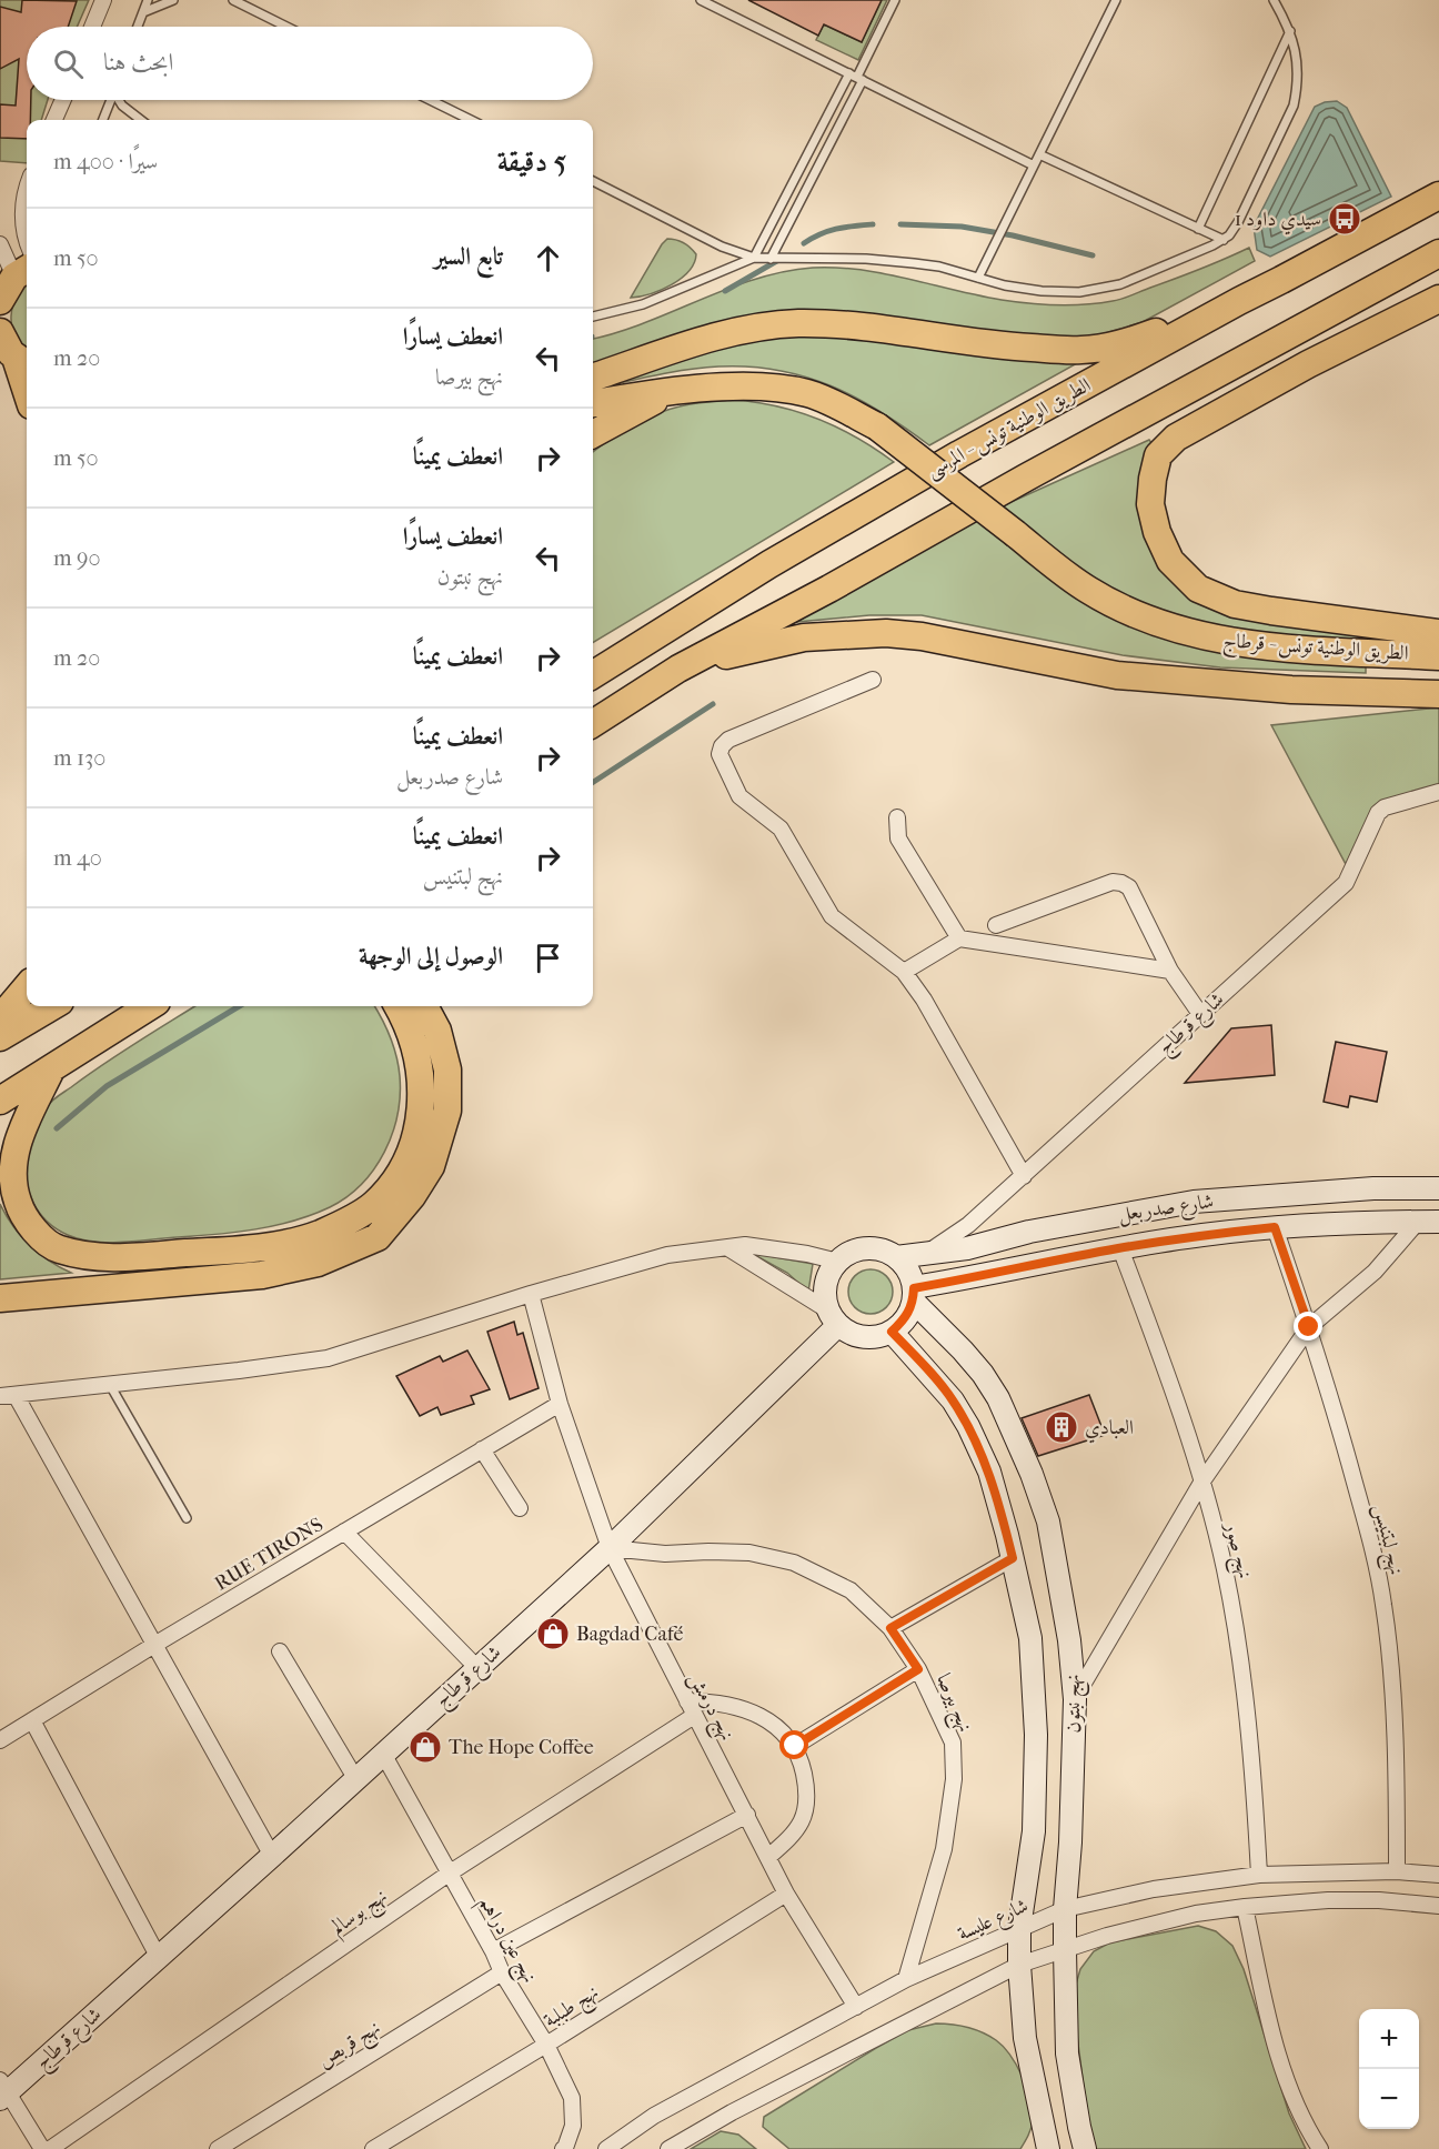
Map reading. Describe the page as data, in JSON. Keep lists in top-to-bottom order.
{
  "streets": {
    "highway": ["الطريق الوطنية تونس - المرسى", "الطريق الوطنية تونس - قرطاج"],
    "street": [
      "شارع قرطاج",
      "شارع صدربعل",
      "نهج لبتنيس",
      "نهج صور",
      "RUE TIRONS",
      "نهج بيرصا",
      "نهج نبتون",
      "نهج درمش",
      "نهج بوسالم",
      "شارع عليسة",
      "نهج عين دراهم",
      "نهج طبلبة",
      "نهج قربص"
    ]
  },
  "crossings": [
    ["شارع قرطاج", "شارع صدربعل"],
    ["شارع قرطاج", "نهج بيرصا"],
    ["شارع قرطاج", "نهج نبتون"],
    ["شارع قرطاج", "نهج درمش"],
    ["شارع قرطاج", "نهج عين دراهم"],
    ["شارع صدربعل", "نهج لبتنيس"],
    ["شارع صدربعل", "نهج صور"],
    ["شارع صدربعل", "نهج نبتون"],
    ["نهج لبتنيس", "شارع عليسة"],
    ["نهج صور", "شارع عليسة"],
    ["RUE TIRONS", "نهج درمش"],
    ["نهج بيرصا", "نهج درمش"],
    ["نهج بيرصا", "شارع عليسة"],
    ["نهج نبتون", "شارع عليسة"],
    ["نهج درمش", "نهج بوسالم"],
    ["نهج درمش", "شارع عليسة"],
    ["نهج درمش", "نهج طبلبة"],
    ["نهج بوسالم", "نهج عين دراهم"],
    ["نهج عين دراهم", "نهج طبلبة"],
    ["نهج عين دراهم", "نهج قربص"]
  ],
  "places": {
    "bus stop": ["سيدي داود 1"],
    "building": ["العبادي"],
    "shop": ["Bagdad Café", "The Hope Coffee"]
  },
  "page": {
    "search": "ابحث هنا",
    "heading": ["5 دقيقة", "سيرًا · 400 m"],
    "list": [
      ["تابع السير", "50 m"],
      ["انعطف يسارًا", "نهج بيرصا", "20 m"],
      ["انعطف يمينًا", "50 m"],
      ["انعطف يسارًا", "نهج نبتون", "90 m"],
      ["انعطف يمينًا", "20 m"],
      ["انعطف يمينًا", "شارع صدربعل", "130 m"],
      ["انعطف يمينًا", "نهج لبتنيس", "40 m"],
      "الوصول إلى الوجهة"
    ],
    "map_buttons": ["+", "−"]
  }
}
